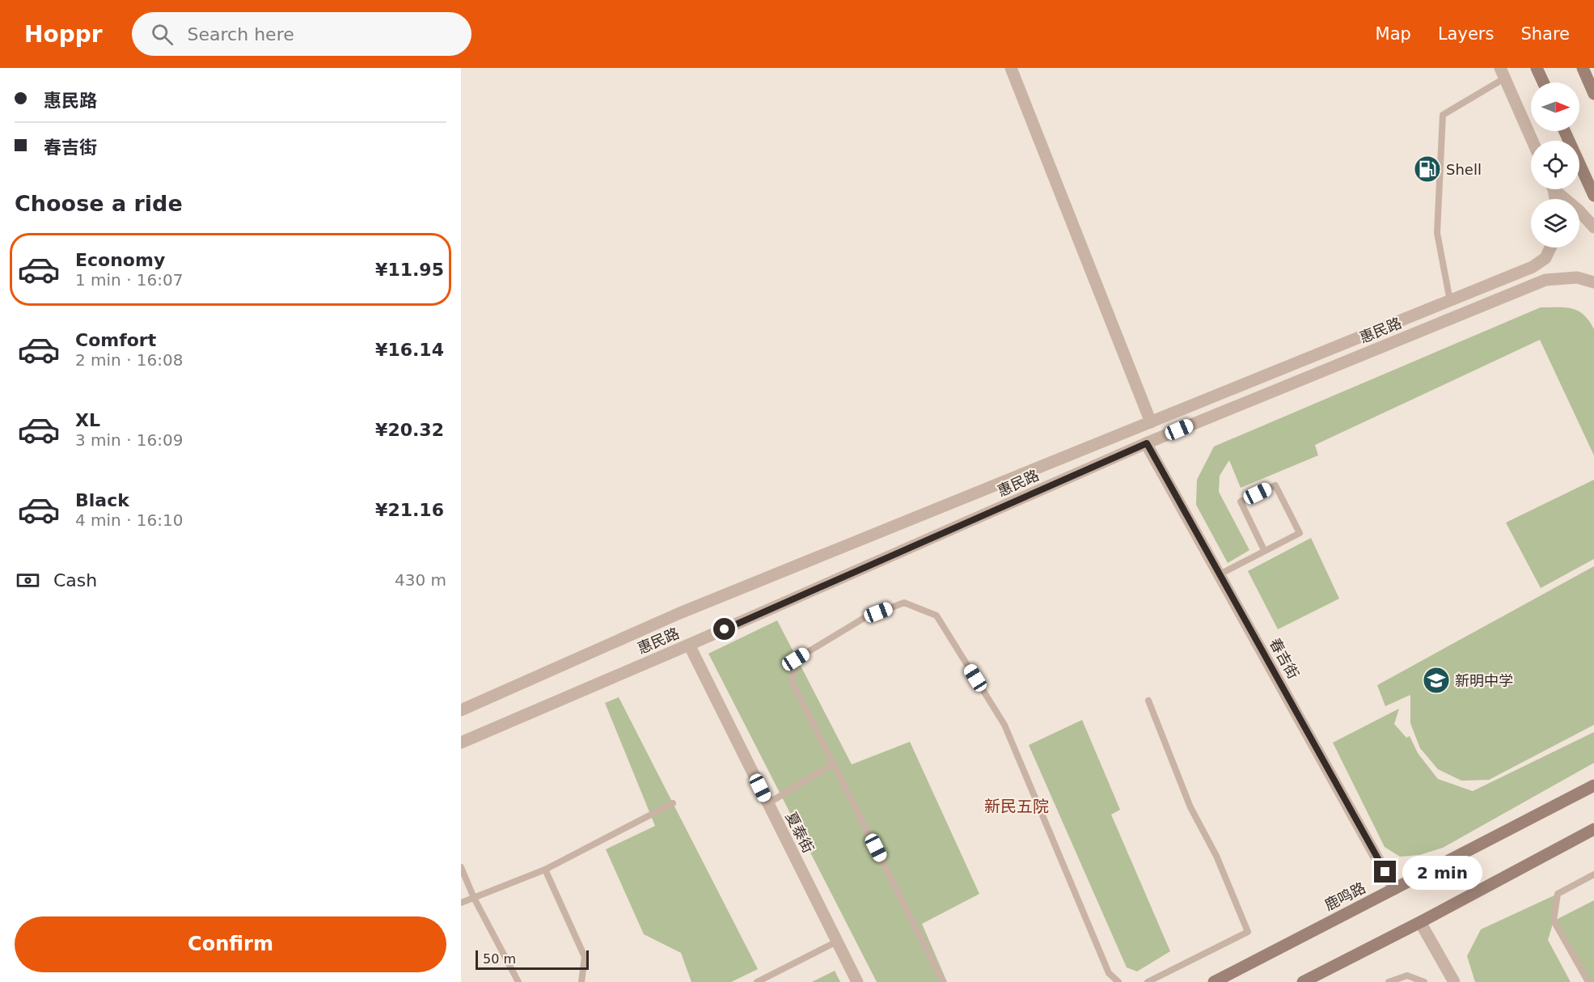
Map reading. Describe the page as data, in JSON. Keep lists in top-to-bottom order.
{
  "streets": {
    "main road": ["鹿鸣路"],
    "street": ["惠民路", "春吉街", "夏泰街"]
  },
  "crossings": [
    ["惠民路", "春吉街"],
    ["惠民路", "夏泰街"],
    ["春吉街", "鹿鸣路"]
  ],
  "districts": ["新民五院"],
  "places": {
    "fuel station": ["Shell"],
    "school or university": ["新明中学"]
  },
  "scale_bar": "50 m",
  "north": "right",
  "page": {
    "header": "Hoppr",
    "search": "Search here",
    "nav": ["Map", "Layers", "Share"],
    "banner": ["惠民路", "春吉街"],
    "heading": "Choose a ride",
    "list": [
      {
        "name": "Economy",
        "note": "1 min · 16:07",
        "value": "¥11.95"
      },
      {
        "name": "Comfort",
        "note": "2 min · 16:08",
        "value": "¥16.14"
      },
      {
        "name": "XL",
        "note": "3 min · 16:09",
        "value": "¥20.32"
      },
      {
        "name": "Black",
        "note": "4 min · 16:10",
        "value": "¥21.16"
      }
    ],
    "pay": ["Cash", "430 m"],
    "bubble": "2 min",
    "buttons": "Confirm",
    "scale": "50 m"
  }
}
